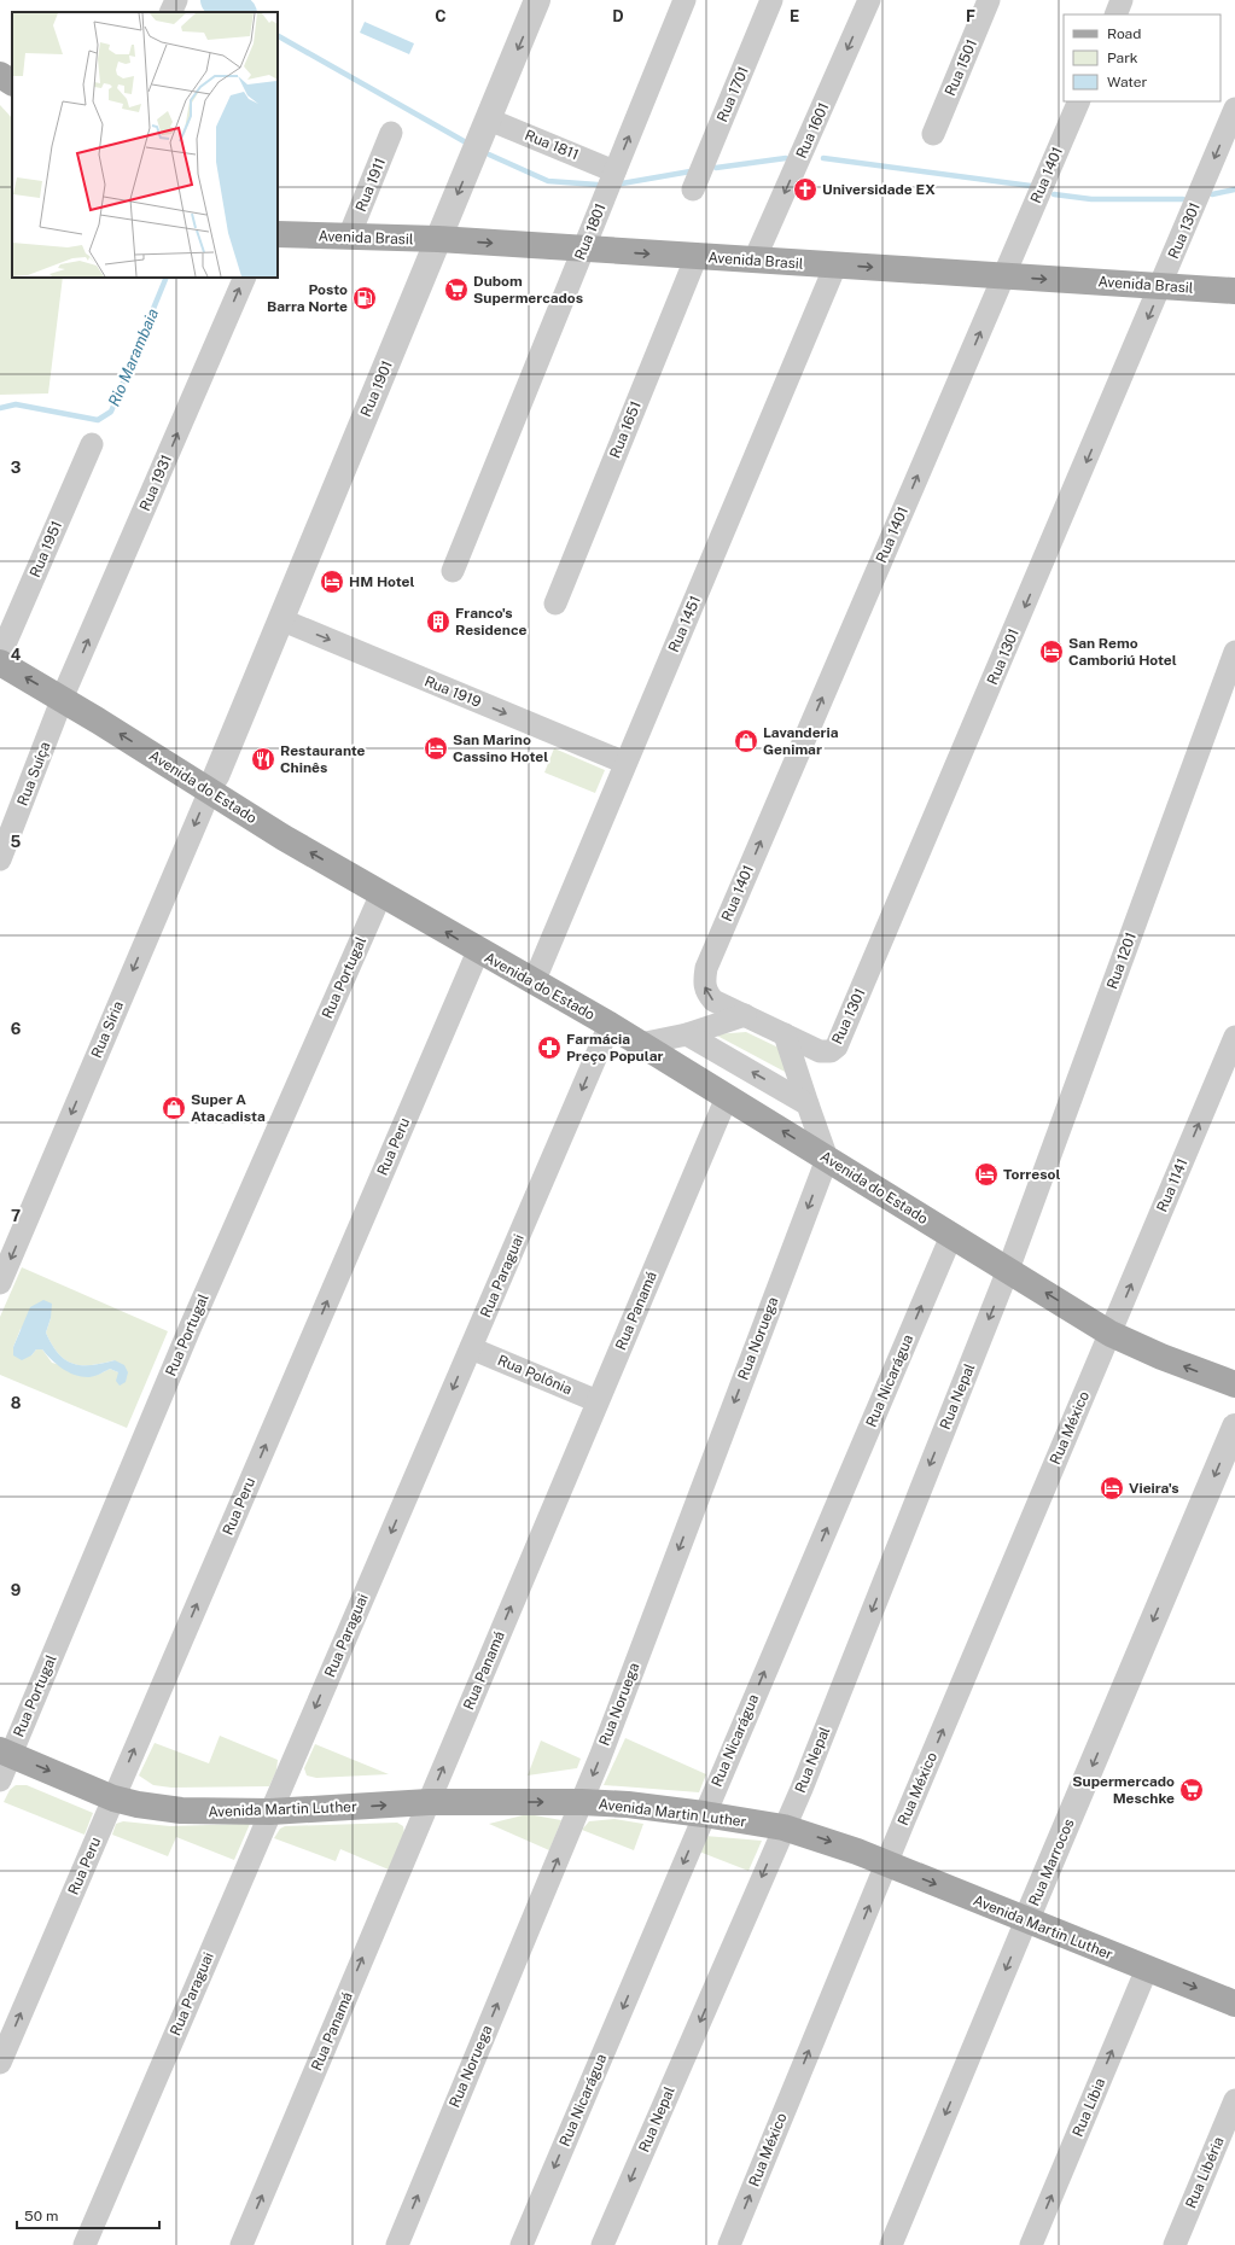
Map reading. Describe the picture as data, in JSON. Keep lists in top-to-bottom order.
{
  "streets": {
    "main road": ["Avenida Brasil", "Avenida do Estado", "Avenida Martin Luther"],
    "street": [
      "Rua 1501",
      "Rua 1701",
      "Rua 1601",
      "Rua 1811",
      "Rua 1401",
      "Rua 1911",
      "Rua 1301",
      "Rua 1801",
      "Rua 1901",
      "Rua 1651",
      "Rua 1931",
      "Rua 1951",
      "Rua 1451",
      "Rua 1919",
      "Rua Suíça",
      "Rua 1201",
      "Rua Portugal",
      "Rua Síria",
      "Rua Peru",
      "Rua 1141",
      "Rua Paraguai",
      "Rua Panamá",
      "Rua Noruega",
      "Rua Polônia",
      "Rua Nicarágua",
      "Rua Nepal",
      "Rua México",
      "Rua Marrocos",
      "Rua Líbia",
      "Rua Libéria"
    ]
  },
  "crossings": [
    ["Rua 1601", "Avenida Brasil"],
    ["Rua 1811", "Rua 1801"],
    ["Rua 1811", "Rua 1901"],
    ["Rua 1401", "Rua 1301"],
    ["Rua 1401", "Avenida Brasil"],
    ["Rua 1911", "Avenida Brasil"],
    ["Rua 1301", "Avenida Brasil"],
    ["Rua 1801", "Avenida Brasil"],
    ["Avenida Brasil", "Rua 1901"],
    ["Avenida Brasil", "Rua 1651"],
    ["Avenida Brasil", "Rua 1451"],
    ["Rua 1901", "Rua 1919"],
    ["Rua 1901", "Avenida do Estado"],
    ["Rua 1901", "Rua Síria"],
    ["Rua 1931", "Rua Suíça"],
    ["Rua 1931", "Avenida do Estado"],
    ["Rua 1451", "Rua 1919"],
    ["Rua 1451", "Avenida do Estado"],
    ["Rua Suíça", "Avenida do Estado"],
    ["Avenida do Estado", "Rua 1201"],
    ["Avenida do Estado", "Rua Portugal"],
    ["Avenida do Estado", "Rua Síria"],
    ["Avenida do Estado", "Rua Peru"],
    ["Avenida do Estado", "Rua 1141"],
    ["Avenida do Estado", "Rua Paraguai"],
    ["Avenida do Estado", "Rua Panamá"],
    ["Avenida do Estado", "Rua Noruega"],
    ["Avenida do Estado", "Rua Nicarágua"],
    ["Avenida do Estado", "Rua Nepal"],
    ["Avenida do Estado", "Rua México"],
    ["Rua 1201", "Rua Nepal"],
    ["Rua Portugal", "Avenida Martin Luther"],
    ["Rua Peru", "Avenida Martin Luther"],
    ["Rua 1141", "Rua México"],
    ["Rua Paraguai", "Rua Polônia"],
    ["Rua Paraguai", "Avenida Martin Luther"],
    ["Rua Panamá", "Rua Polônia"],
    ["Rua Panamá", "Avenida Martin Luther"],
    ["Rua Noruega", "Avenida Martin Luther"],
    ["Rua Nicarágua", "Avenida Martin Luther"],
    ["Rua Nepal", "Avenida Martin Luther"],
    ["Rua México", "Avenida Martin Luther"],
    ["Avenida Martin Luther", "Rua Marrocos"],
    ["Avenida Martin Luther", "Rua Líbia"]
  ],
  "one_way": [
    "Rua 1601",
    "Rua 1401",
    "Rua 1301",
    "Avenida Brasil",
    "Rua 1931",
    "Rua 1919",
    "Avenida do Estado",
    "Rua Síria",
    "Rua Peru",
    "Rua 1141",
    "Rua Paraguai",
    "Rua Panamá",
    "Rua Nepal",
    "Rua México",
    "Avenida Martin Luther",
    "Rua Marrocos",
    "Rua Líbia"
  ],
  "water": ["Rio Marambaia"],
  "places": {
    "church": ["Universidade EX"],
    "supermarket": ["Dubom Supermercados", "Supermercado Meschke"],
    "fuel station": ["Posto Barra Norte"],
    "hotel": [
      "HM Hotel",
      "San Remo Camboriú Hotel",
      "San Marino Cassino Hotel",
      "Torresol",
      "Vieira's"
    ],
    "building": ["Franco's Residence"],
    "shop": ["Lavanderia Genimar", "Super A Atacadista"],
    "restaurant": ["Restaurante Chinês"],
    "pharmacy": ["Farmácia Preço Popular"]
  },
  "legend": ["Road", "Park", "Water"],
  "scale_bar": "50 m",
  "grid": {
    "columns": [
      "C",
      "D",
      "E",
      "F"
    ],
    "rows": [
      "3",
      "4",
      "5",
      "6",
      "7",
      "8",
      "9"
    ]
  }
}
